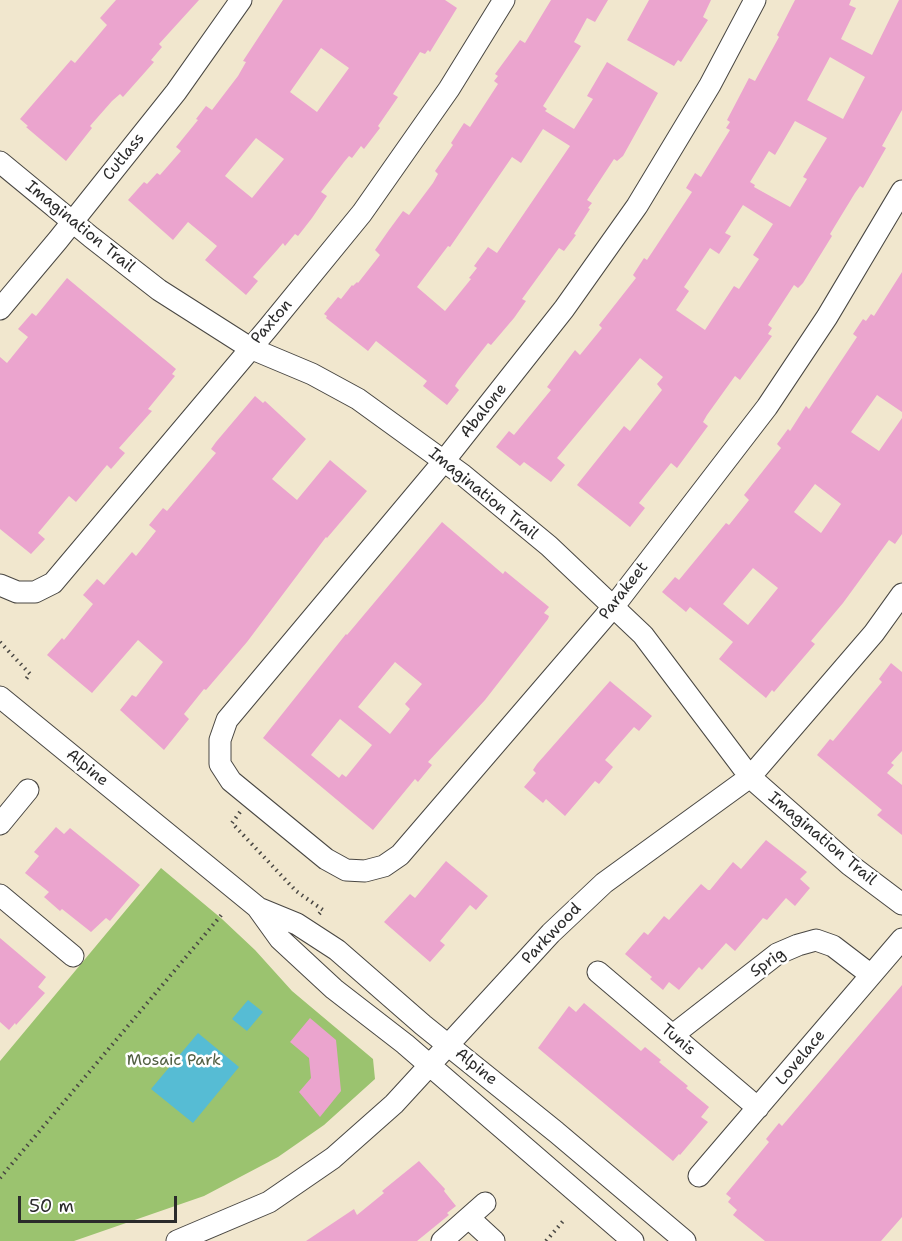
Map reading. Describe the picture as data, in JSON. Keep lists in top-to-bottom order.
{
  "streets": {
    "street": [
      "Cutlass",
      "Imagination Trail",
      "Paxton",
      "Abalone",
      "Parakeet",
      "Alpine",
      "Parkwood",
      "Sprig",
      "Tunis",
      "Lovelace"
    ]
  },
  "crossings": [
    ["Cutlass", "Imagination Trail"],
    ["Imagination Trail", "Paxton"],
    ["Imagination Trail", "Abalone"],
    ["Imagination Trail", "Parakeet"],
    ["Imagination Trail", "Parkwood"],
    ["Abalone", "Parakeet"],
    ["Alpine", "Parkwood"],
    ["Sprig", "Tunis"],
    ["Sprig", "Lovelace"],
    ["Tunis", "Lovelace"]
  ],
  "parks": ["Mosaic Park"],
  "scale_bar": "50 m"
}
